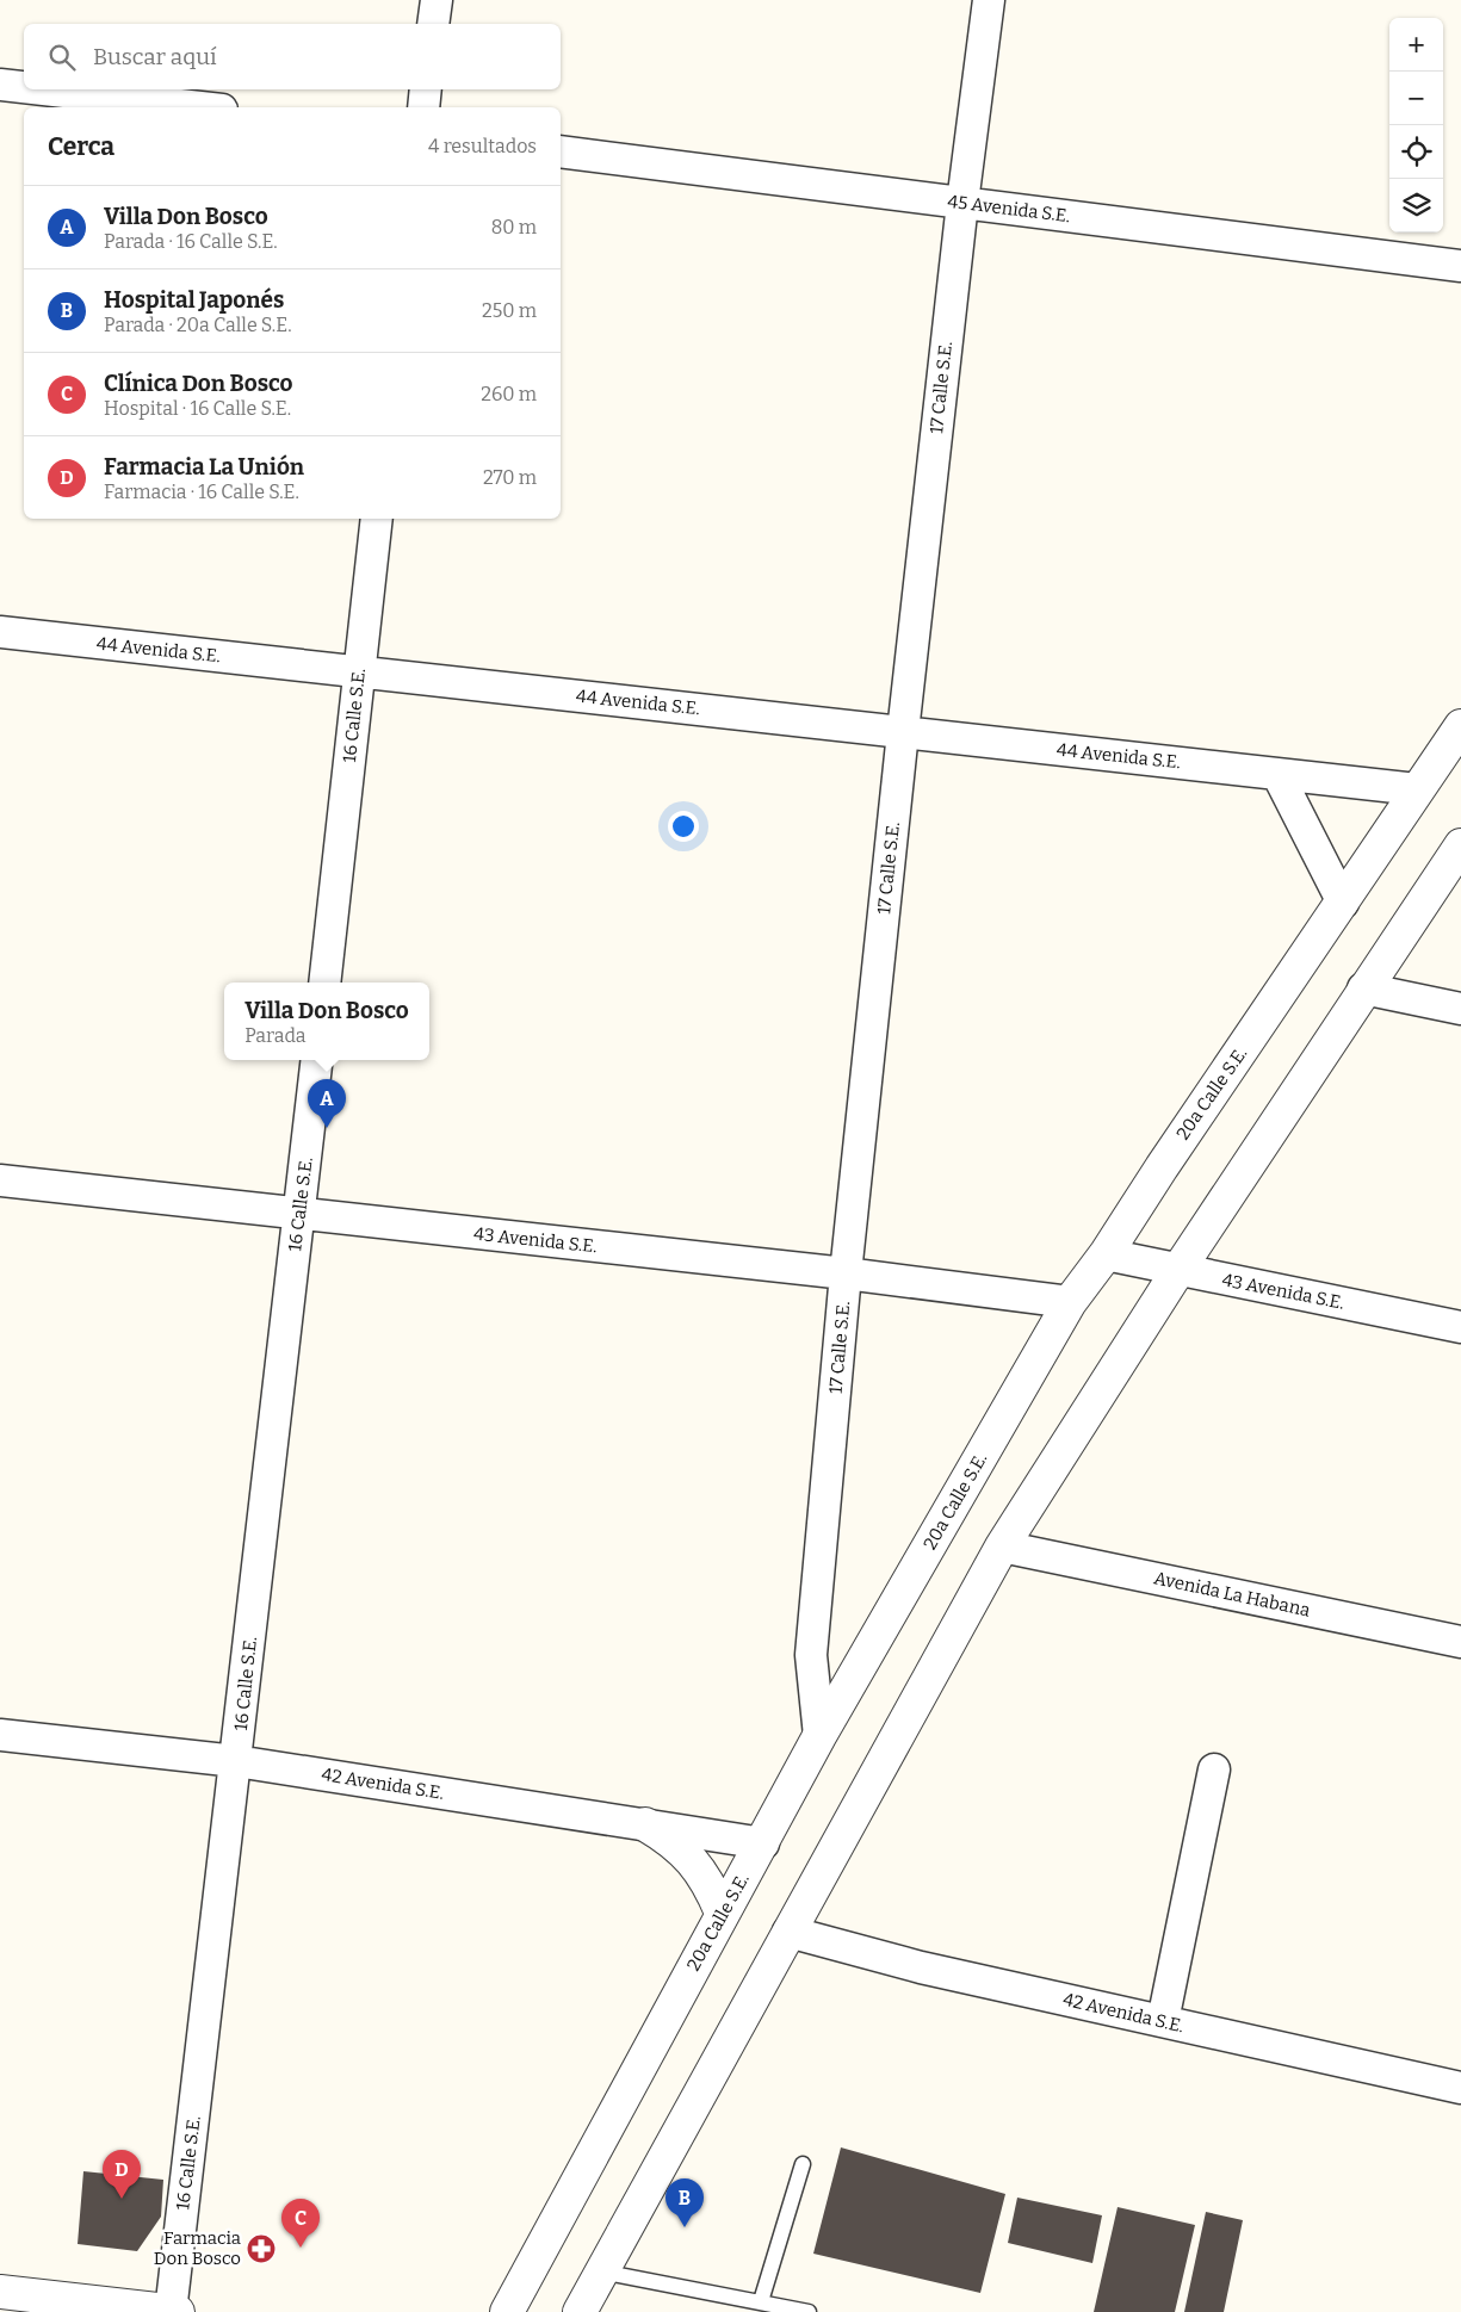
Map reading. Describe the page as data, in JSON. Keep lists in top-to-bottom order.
{
  "streets": {
    "street": [
      "45 Avenida S.E.",
      "17 Calle S.E.",
      "44 Avenida S.E.",
      "16 Calle S.E.",
      "20a Calle S.E.",
      "43 Avenida S.E.",
      "Avenida La Habana",
      "42 Avenida S.E."
    ]
  },
  "crossings": [
    ["45 Avenida S.E.", "17 Calle S.E."],
    ["17 Calle S.E.", "44 Avenida S.E."],
    ["17 Calle S.E.", "20a Calle S.E."],
    ["17 Calle S.E.", "43 Avenida S.E."],
    ["44 Avenida S.E.", "16 Calle S.E."],
    ["44 Avenida S.E.", "20a Calle S.E."],
    ["16 Calle S.E.", "43 Avenida S.E."],
    ["16 Calle S.E.", "42 Avenida S.E."],
    ["20a Calle S.E.", "43 Avenida S.E."],
    ["20a Calle S.E.", "42 Avenida S.E."]
  ],
  "places": {
    "pharmacy": ["Farmacia Don Bosco"]
  },
  "page": {
    "map_buttons": ["+", "−"],
    "search": "Buscar aquí",
    "heading": ["Cerca", "4 resultados"],
    "list": [
      {
        "mark": "A",
        "name": "Villa Don Bosco",
        "note": "Parada · 16 Calle S.E.",
        "value": "80 m"
      },
      {
        "mark": "B",
        "name": "Hospital Japonés",
        "note": "Parada · 20a Calle S.E.",
        "value": "250 m"
      },
      {
        "mark": "C",
        "name": "Clínica Don Bosco",
        "note": "Hospital · 16 Calle S.E.",
        "value": "260 m"
      },
      {
        "mark": "D",
        "name": "Farmacia La Unión",
        "note": "Farmacia · 16 Calle S.E.",
        "value": "270 m"
      }
    ],
    "popup": ["Villa Don Bosco", "Parada"],
    "pins": [
      "A",
      "D",
      "B",
      "C"
    ]
  }
}
